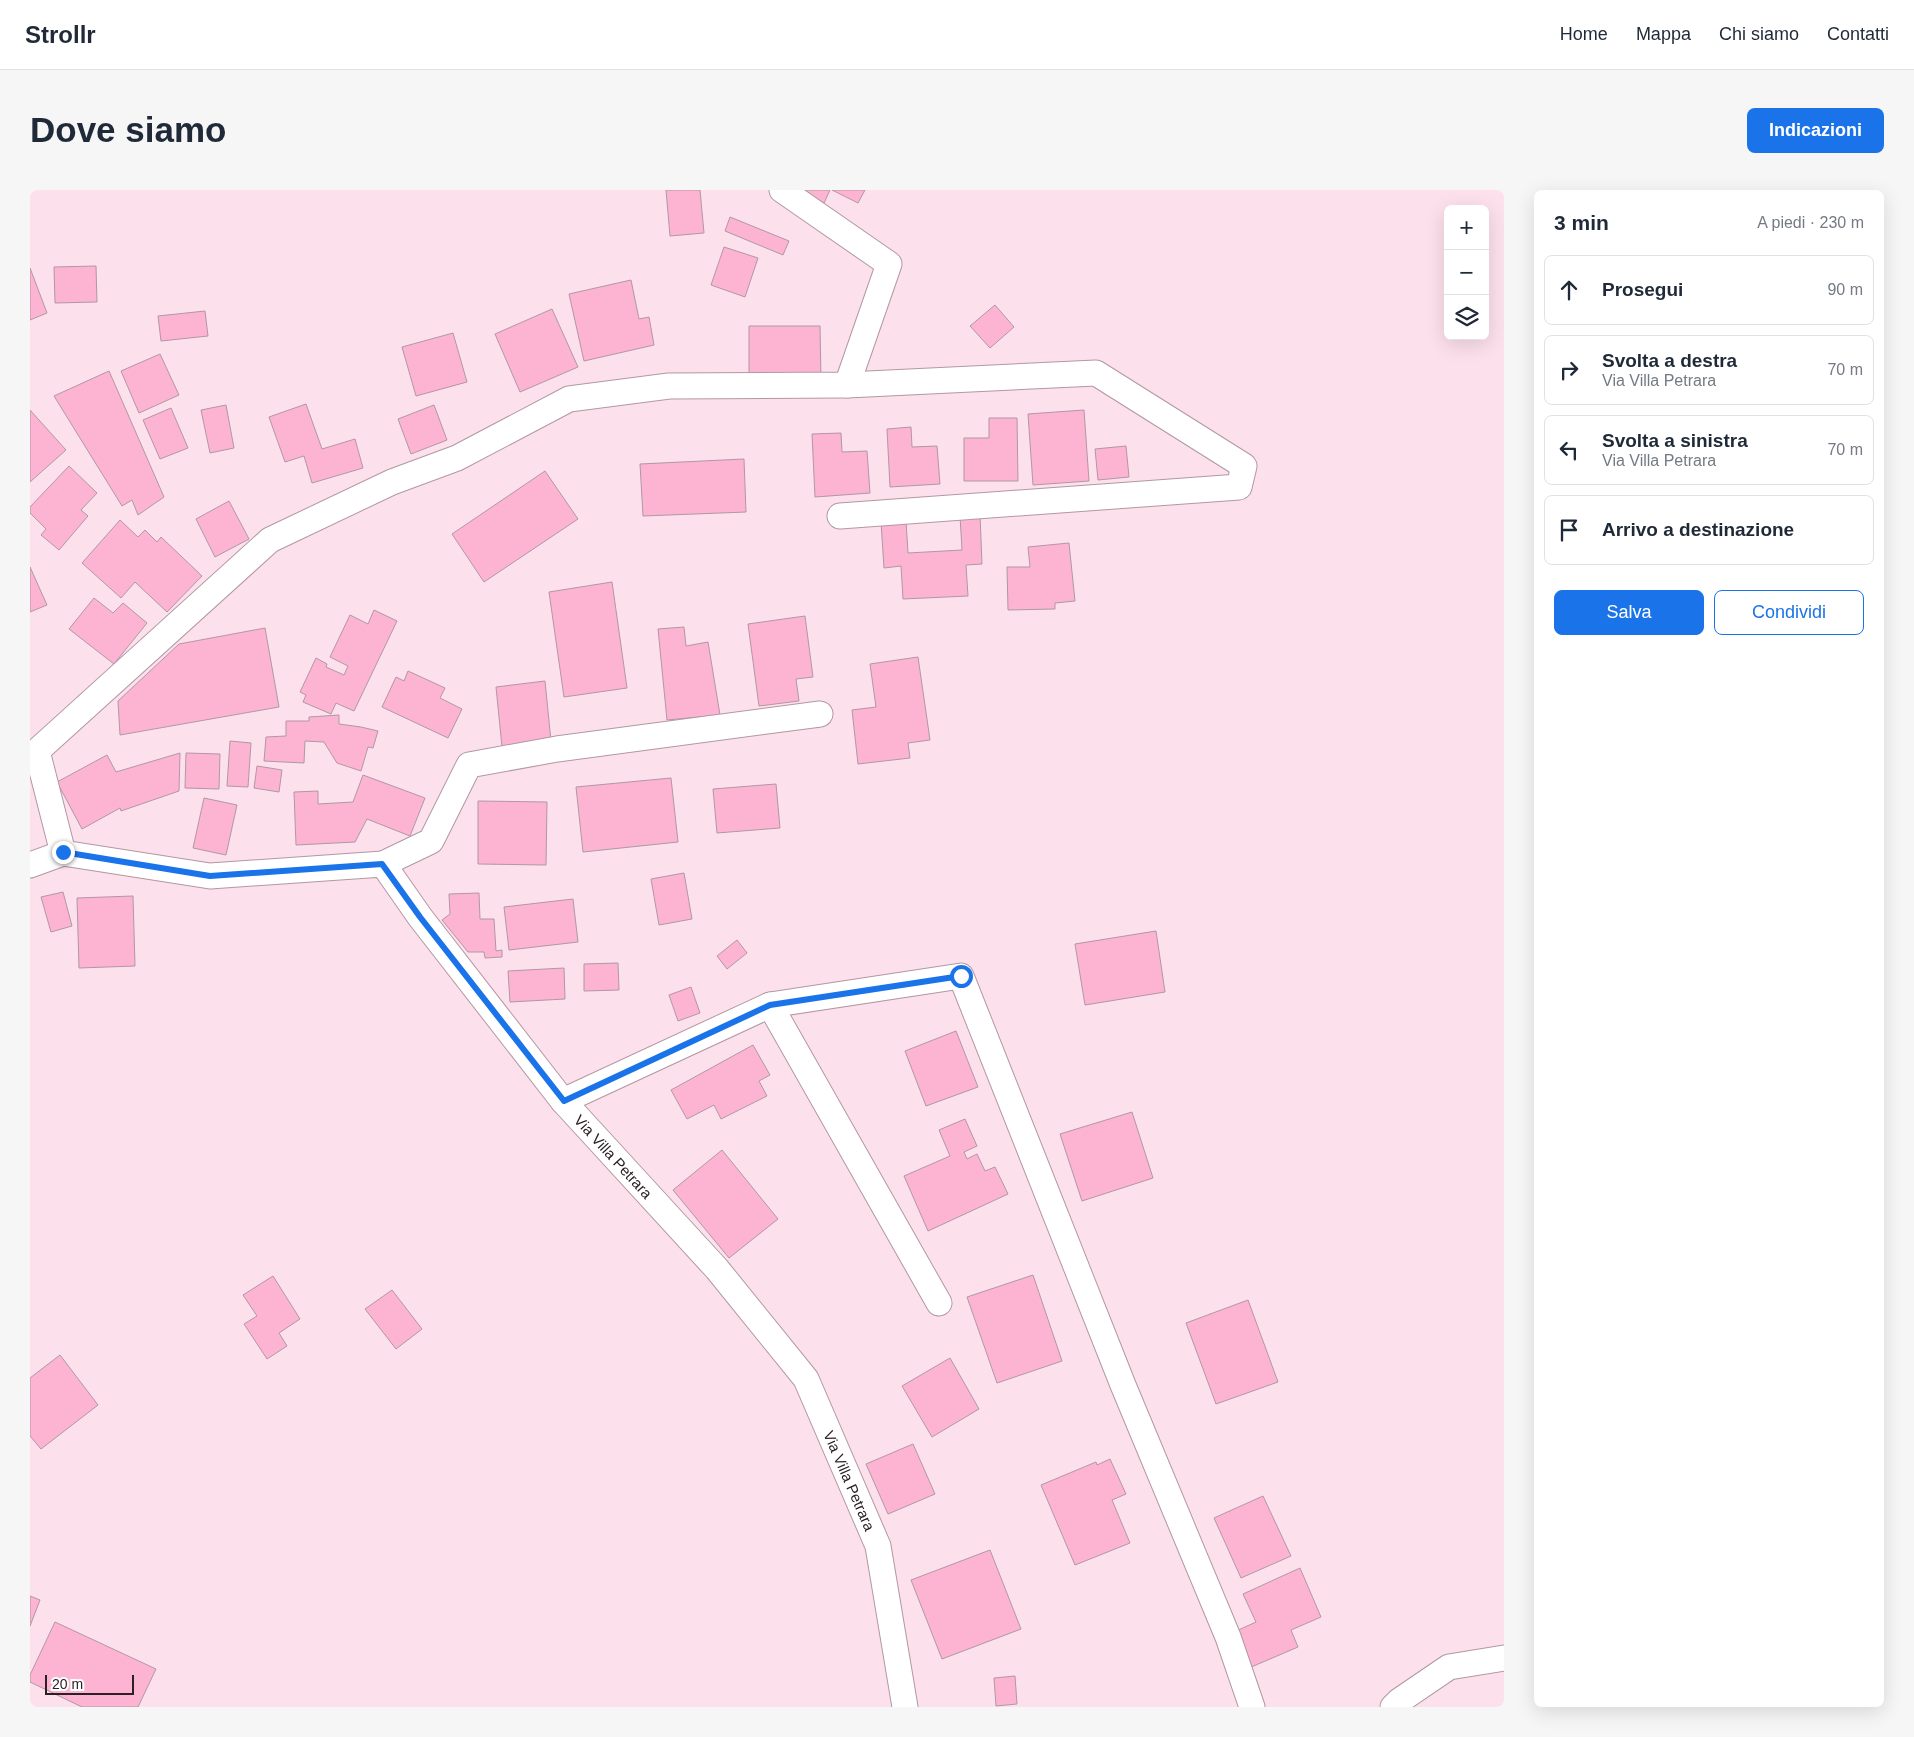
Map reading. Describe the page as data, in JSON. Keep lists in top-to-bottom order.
{
  "streets": {
    "street": ["Via Villa Petrara"]
  },
  "scale_bar": "20 m",
  "page": {
    "header": "Strollr",
    "nav": [
      "Home",
      "Mappa",
      "Chi siamo",
      "Contatti"
    ],
    "buttons": [
      "Indicazioni",
      ["Salva", "Condividi"]
    ],
    "title": "Dove siamo",
    "heading": ["3 min", "A piedi · 230 m"],
    "map_buttons": ["+", "−"],
    "list": [
      ["Prosegui", "90 m"],
      ["Svolta a destra", "Via Villa Petrara", "70 m"],
      ["Svolta a sinistra", "Via Villa Petrara", "70 m"],
      "Arrivo a destinazione"
    ],
    "scale": "20 m"
  }
}
